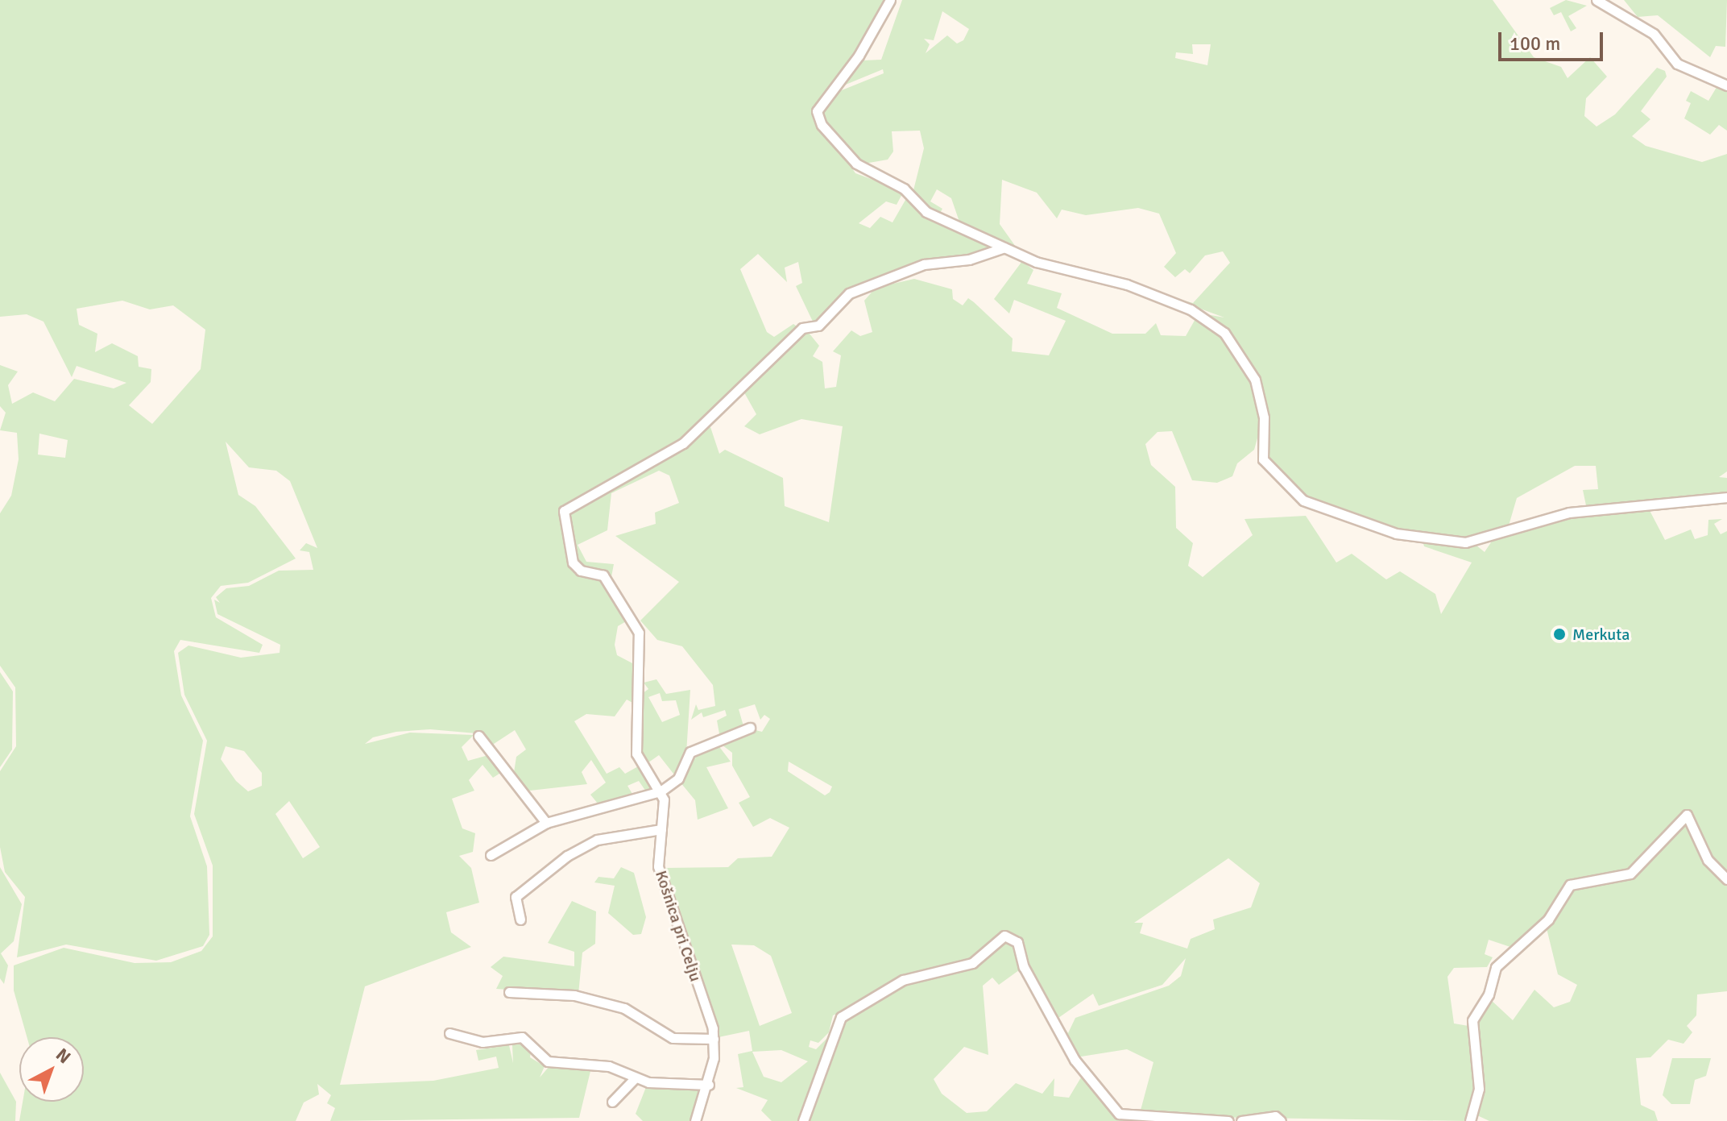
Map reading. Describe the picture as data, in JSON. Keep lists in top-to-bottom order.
{
  "streets": {
    "street": ["Košnica pri Celju"]
  },
  "places": ["Merkuta"],
  "scale_bar": "100 m",
  "north": "top right"
}
